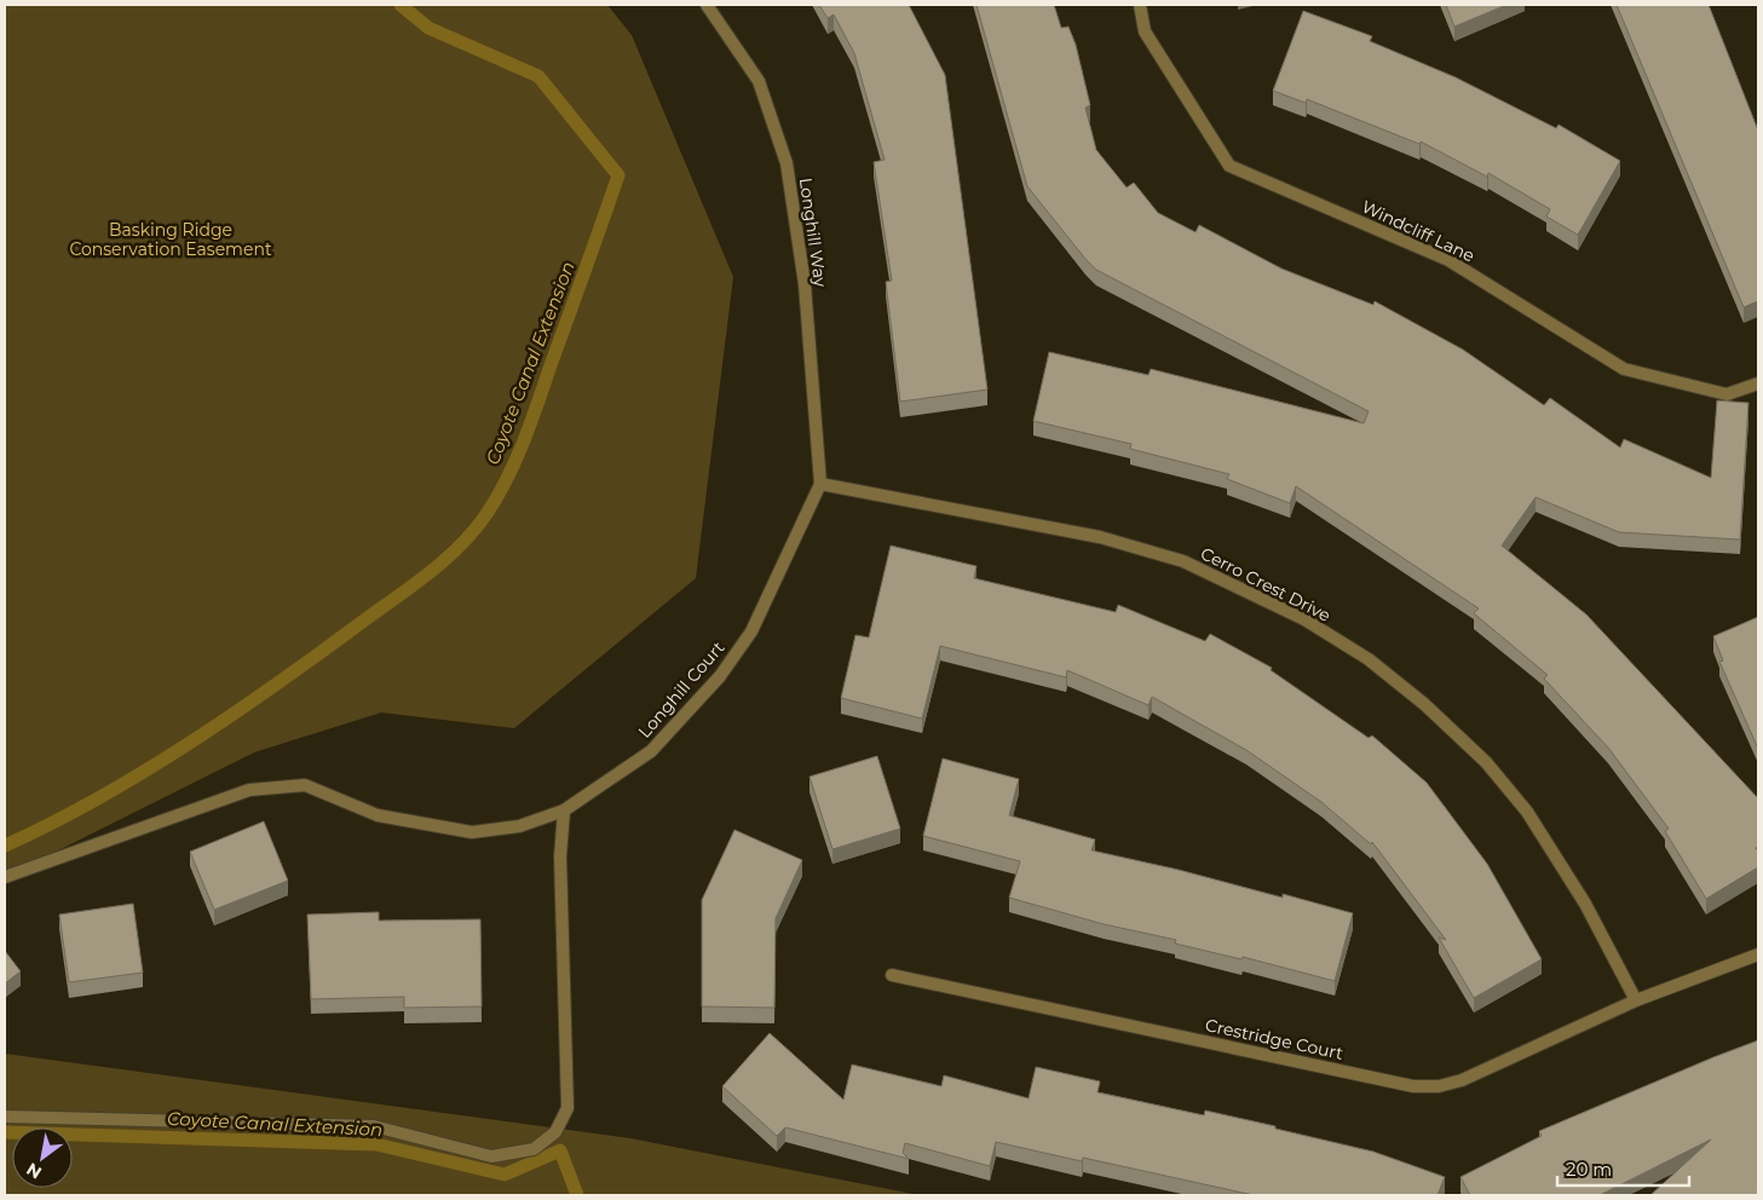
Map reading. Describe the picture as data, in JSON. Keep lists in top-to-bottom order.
{
  "streets": {
    "street": [
      "Windcliff Lane",
      "Longhill Way",
      "Cerro Crest Drive",
      "Longhill Court",
      "Crestridge Court"
    ]
  },
  "crossings": [
    ["Longhill Way", "Cerro Crest Drive"],
    ["Longhill Way", "Longhill Court"],
    ["Cerro Crest Drive", "Longhill Court"],
    ["Cerro Crest Drive", "Crestridge Court"]
  ],
  "water": ["Coyote Canal Extension"],
  "parks": ["Basking Ridge Conservation Easement"],
  "scale_bar": "20 m",
  "north": "bottom left"
}
